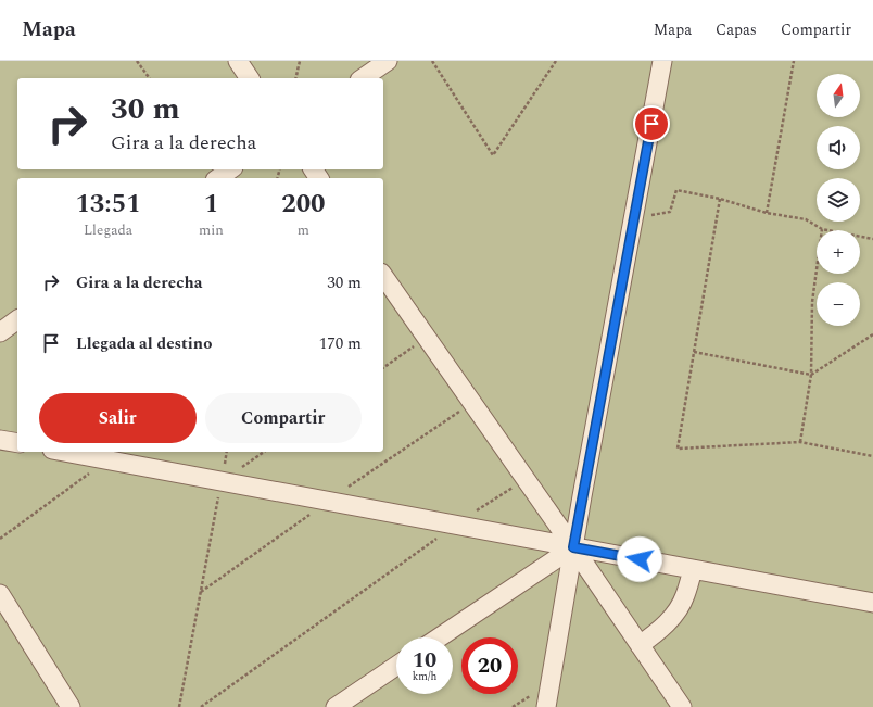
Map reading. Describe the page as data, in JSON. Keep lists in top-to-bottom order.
{
  "north": "top",
  "page": {
    "header": "Mapa",
    "nav": ["Mapa", "Capas", "Compartir"],
    "map_buttons": ["+", "−"],
    "turn": ["30 m", "Gira a la derecha"],
    "eta": [
      "13:51",
      "Llegada",
      "1",
      "min",
      "200",
      "m"
    ],
    "list": [
      {
        "name": "Gira a la derecha",
        "value": "30 m"
      },
      {
        "name": "Llegada al destino",
        "value": "170 m"
      }
    ],
    "buttons": ["Salir", "Compartir"],
    "speed": "10 km/h",
    "limit": "20"
  }
}
